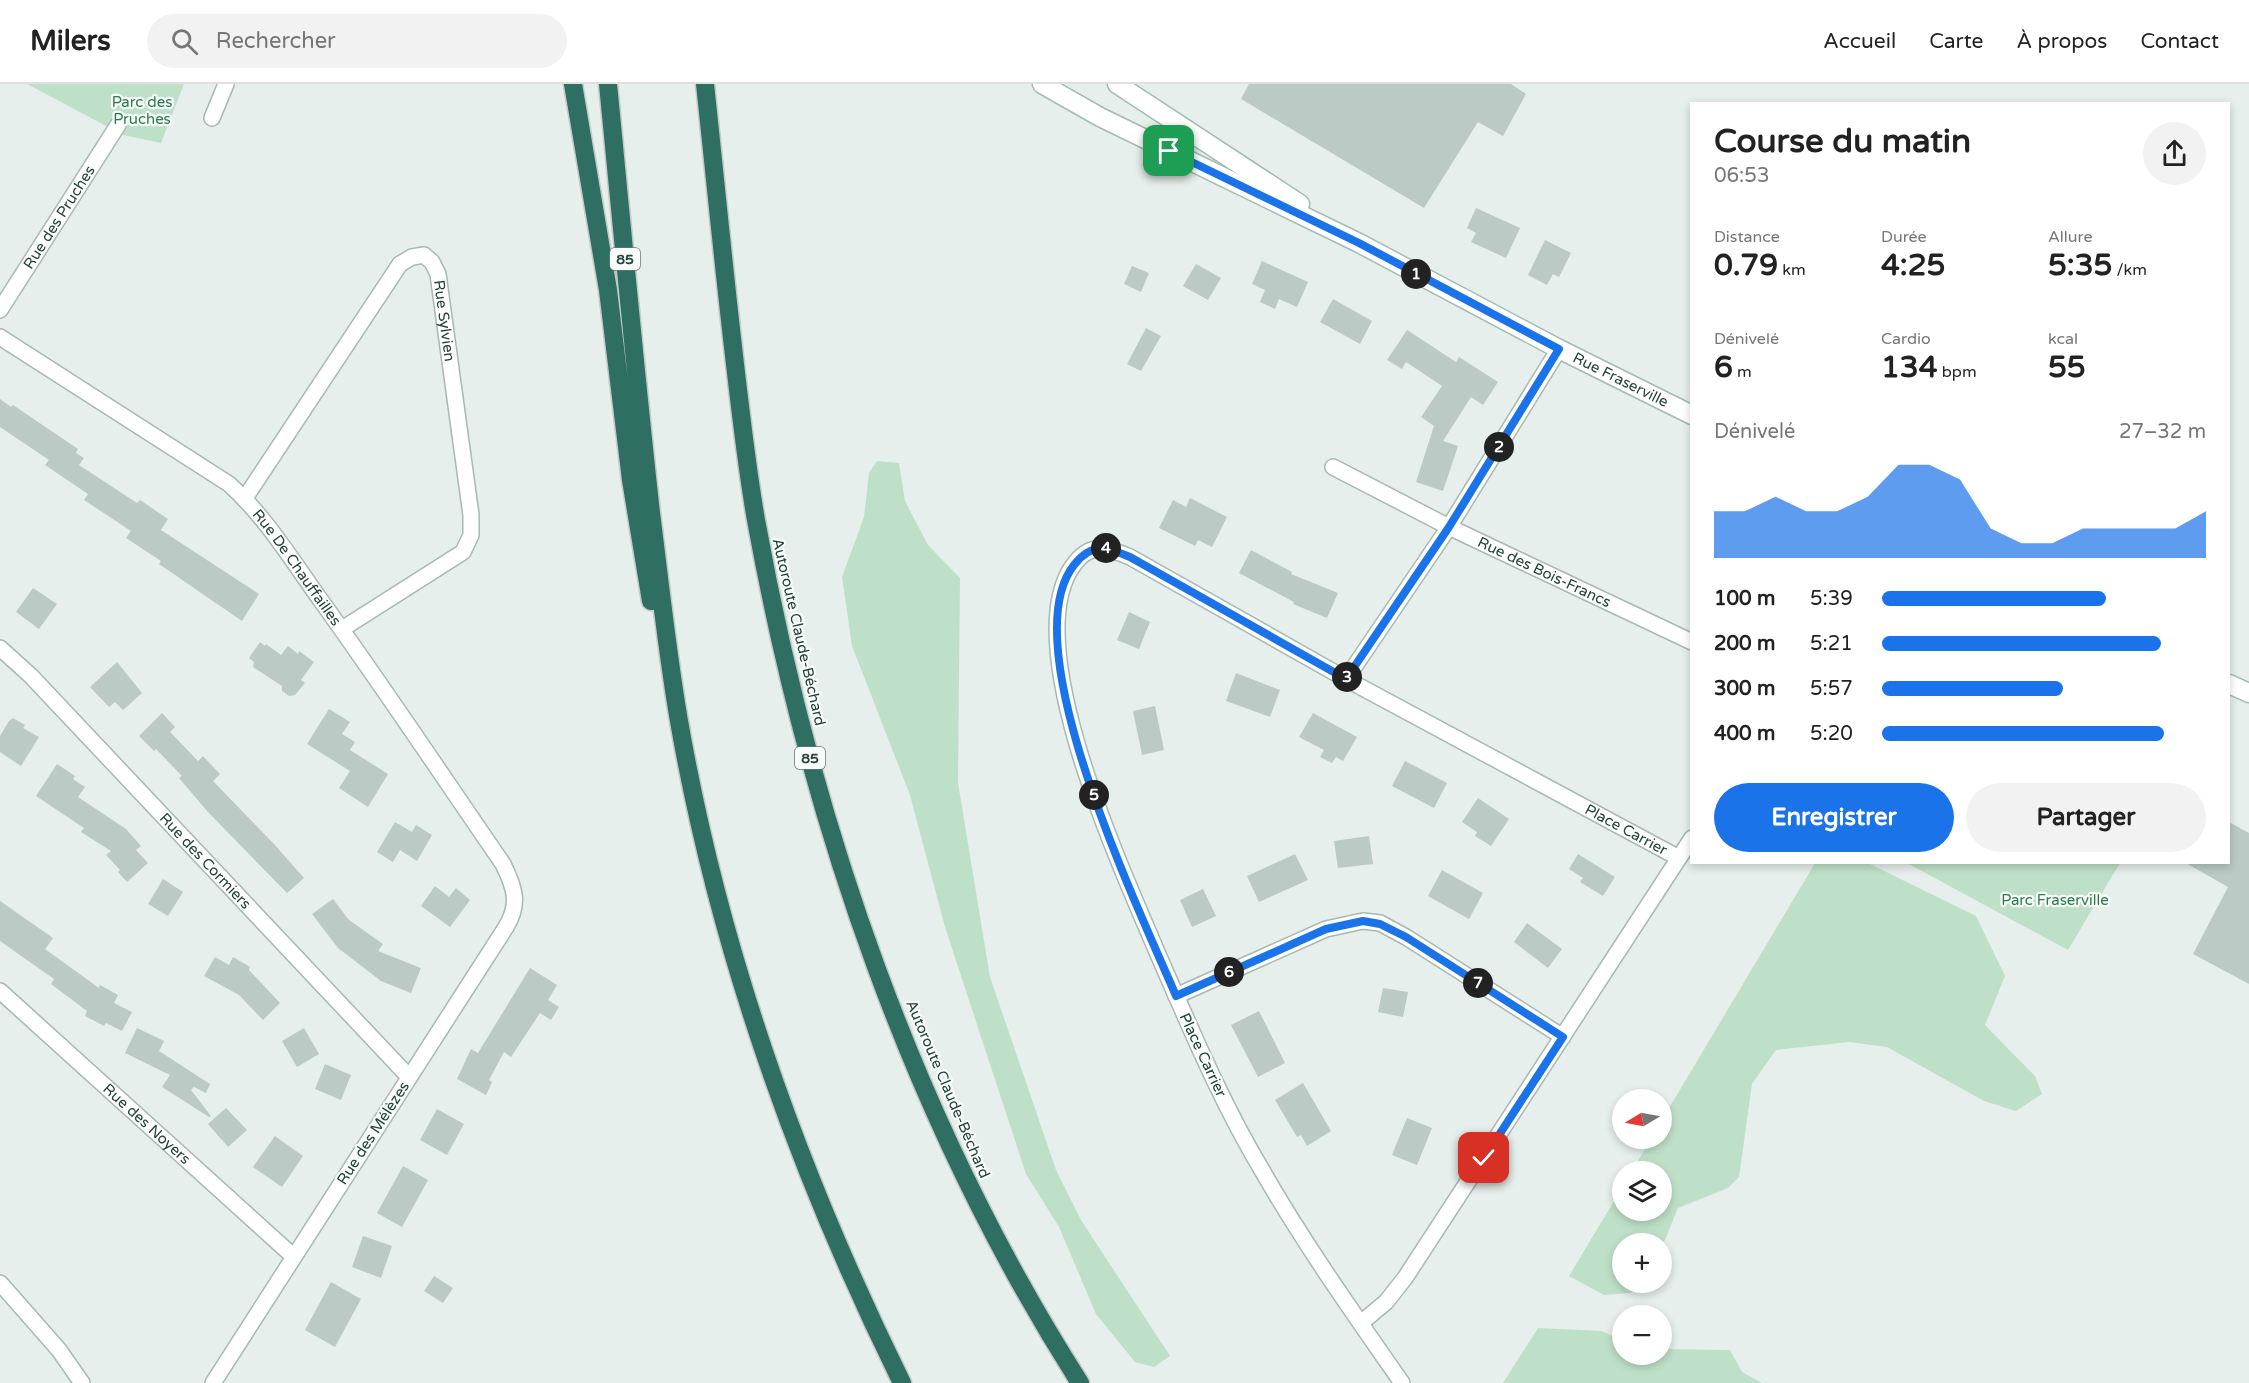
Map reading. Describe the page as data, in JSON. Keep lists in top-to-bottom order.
{
  "streets": {
    "highway": ["85", "Autoroute Claude-Béchard"],
    "street": [
      "Rue des Pruches",
      "Rue Sylvien",
      "Rue Fraserville",
      "Rue De Chauffailles",
      "Rue des Bois-Francs",
      "Place Carrier",
      "Rue des Cormiers",
      "Rue des Noyers",
      "Rue des Mélèzes"
    ]
  },
  "crossings": [
    ["Rue Sylvien", "Rue De Chauffailles"],
    ["Rue De Chauffailles", "Rue des Mélèzes"],
    ["Rue des Cormiers", "Rue des Mélèzes"],
    ["Rue des Noyers", "Rue des Mélèzes"]
  ],
  "parks": ["Parc des Pruches", "Parc Fraserville"],
  "north": "left",
  "page": {
    "header": "Milers",
    "search": "Rechercher",
    "nav": [
      "Accueil",
      "Carte",
      "À propos",
      "Contact"
    ],
    "heading": ["Course du matin", "06:53"],
    "stats": [
      ["Distance", "0.79 km"],
      ["Durée", "4:25"],
      ["Allure", "5:35 /km"],
      ["Dénivelé", "6 m"],
      ["Cardio", "134 bpm"],
      ["kcal", "55"]
    ],
    "pins": [
      "1",
      "2",
      "4",
      "3",
      "5",
      "6",
      "7"
    ],
    "chart": ["Dénivelé", "27–32 m"],
    "list": [
      {
        "name": "100 m",
        "note": "5:39"
      },
      {
        "name": "200 m",
        "note": "5:21"
      },
      {
        "name": "300 m",
        "note": "5:57"
      },
      {
        "name": "400 m",
        "note": "5:20"
      }
    ],
    "buttons": ["Enregistrer", "Partager"],
    "map_buttons": ["+", "−"]
  }
}
